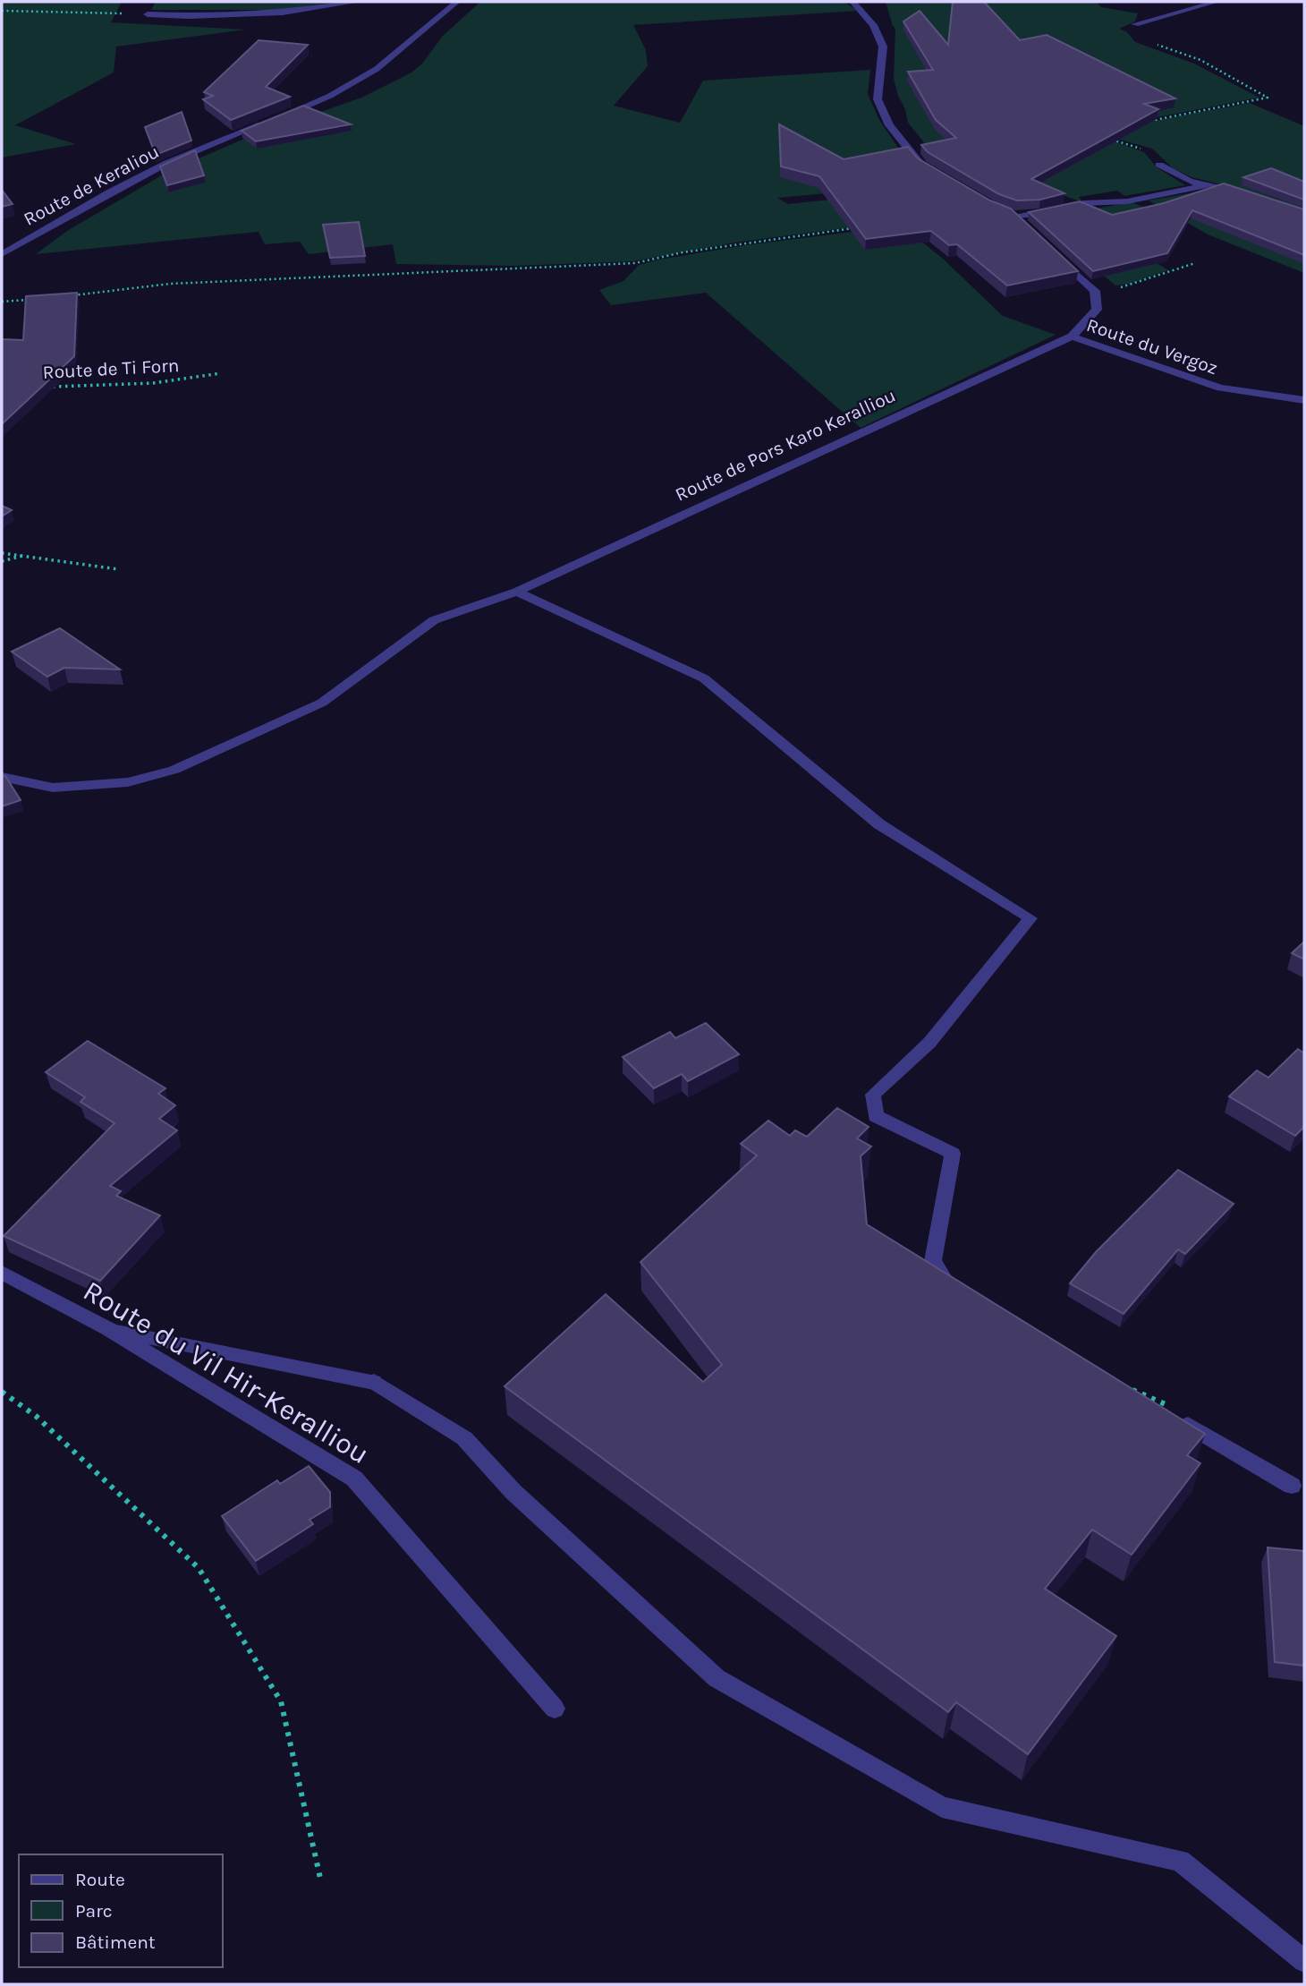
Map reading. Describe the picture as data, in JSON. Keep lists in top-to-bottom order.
{
  "streets": {
    "street": [
      "Route de Keraliou",
      "Route du Vergoz",
      "Route de Pors Karo Keralliou",
      "Route du Vil Hir-Keralliou"
    ],
    "path": ["Route de Ti Forn"]
  },
  "crossings": [
    ["Route du Vergoz", "Route de Pors Karo Keralliou"]
  ],
  "legend": ["Route", "Parc", "Bâtiment"]
}
